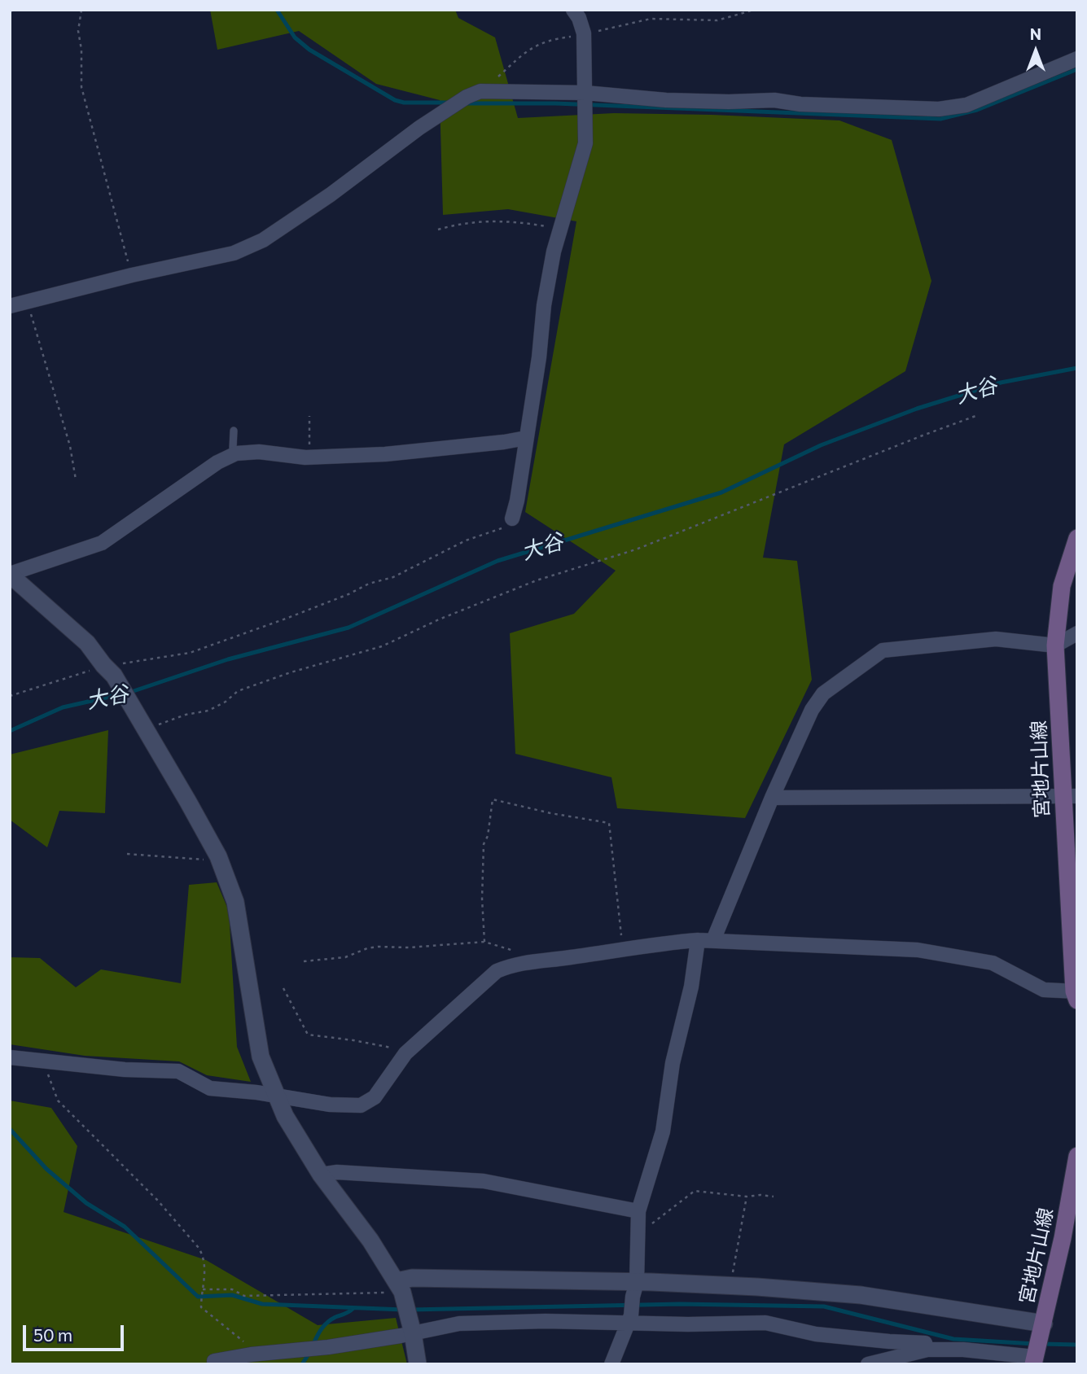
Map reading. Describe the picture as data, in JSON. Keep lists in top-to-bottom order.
{
  "streets": {
    "main road": ["宮地片山線"]
  },
  "water": ["大谷"],
  "scale_bar": "50 m",
  "north": "top"
}
